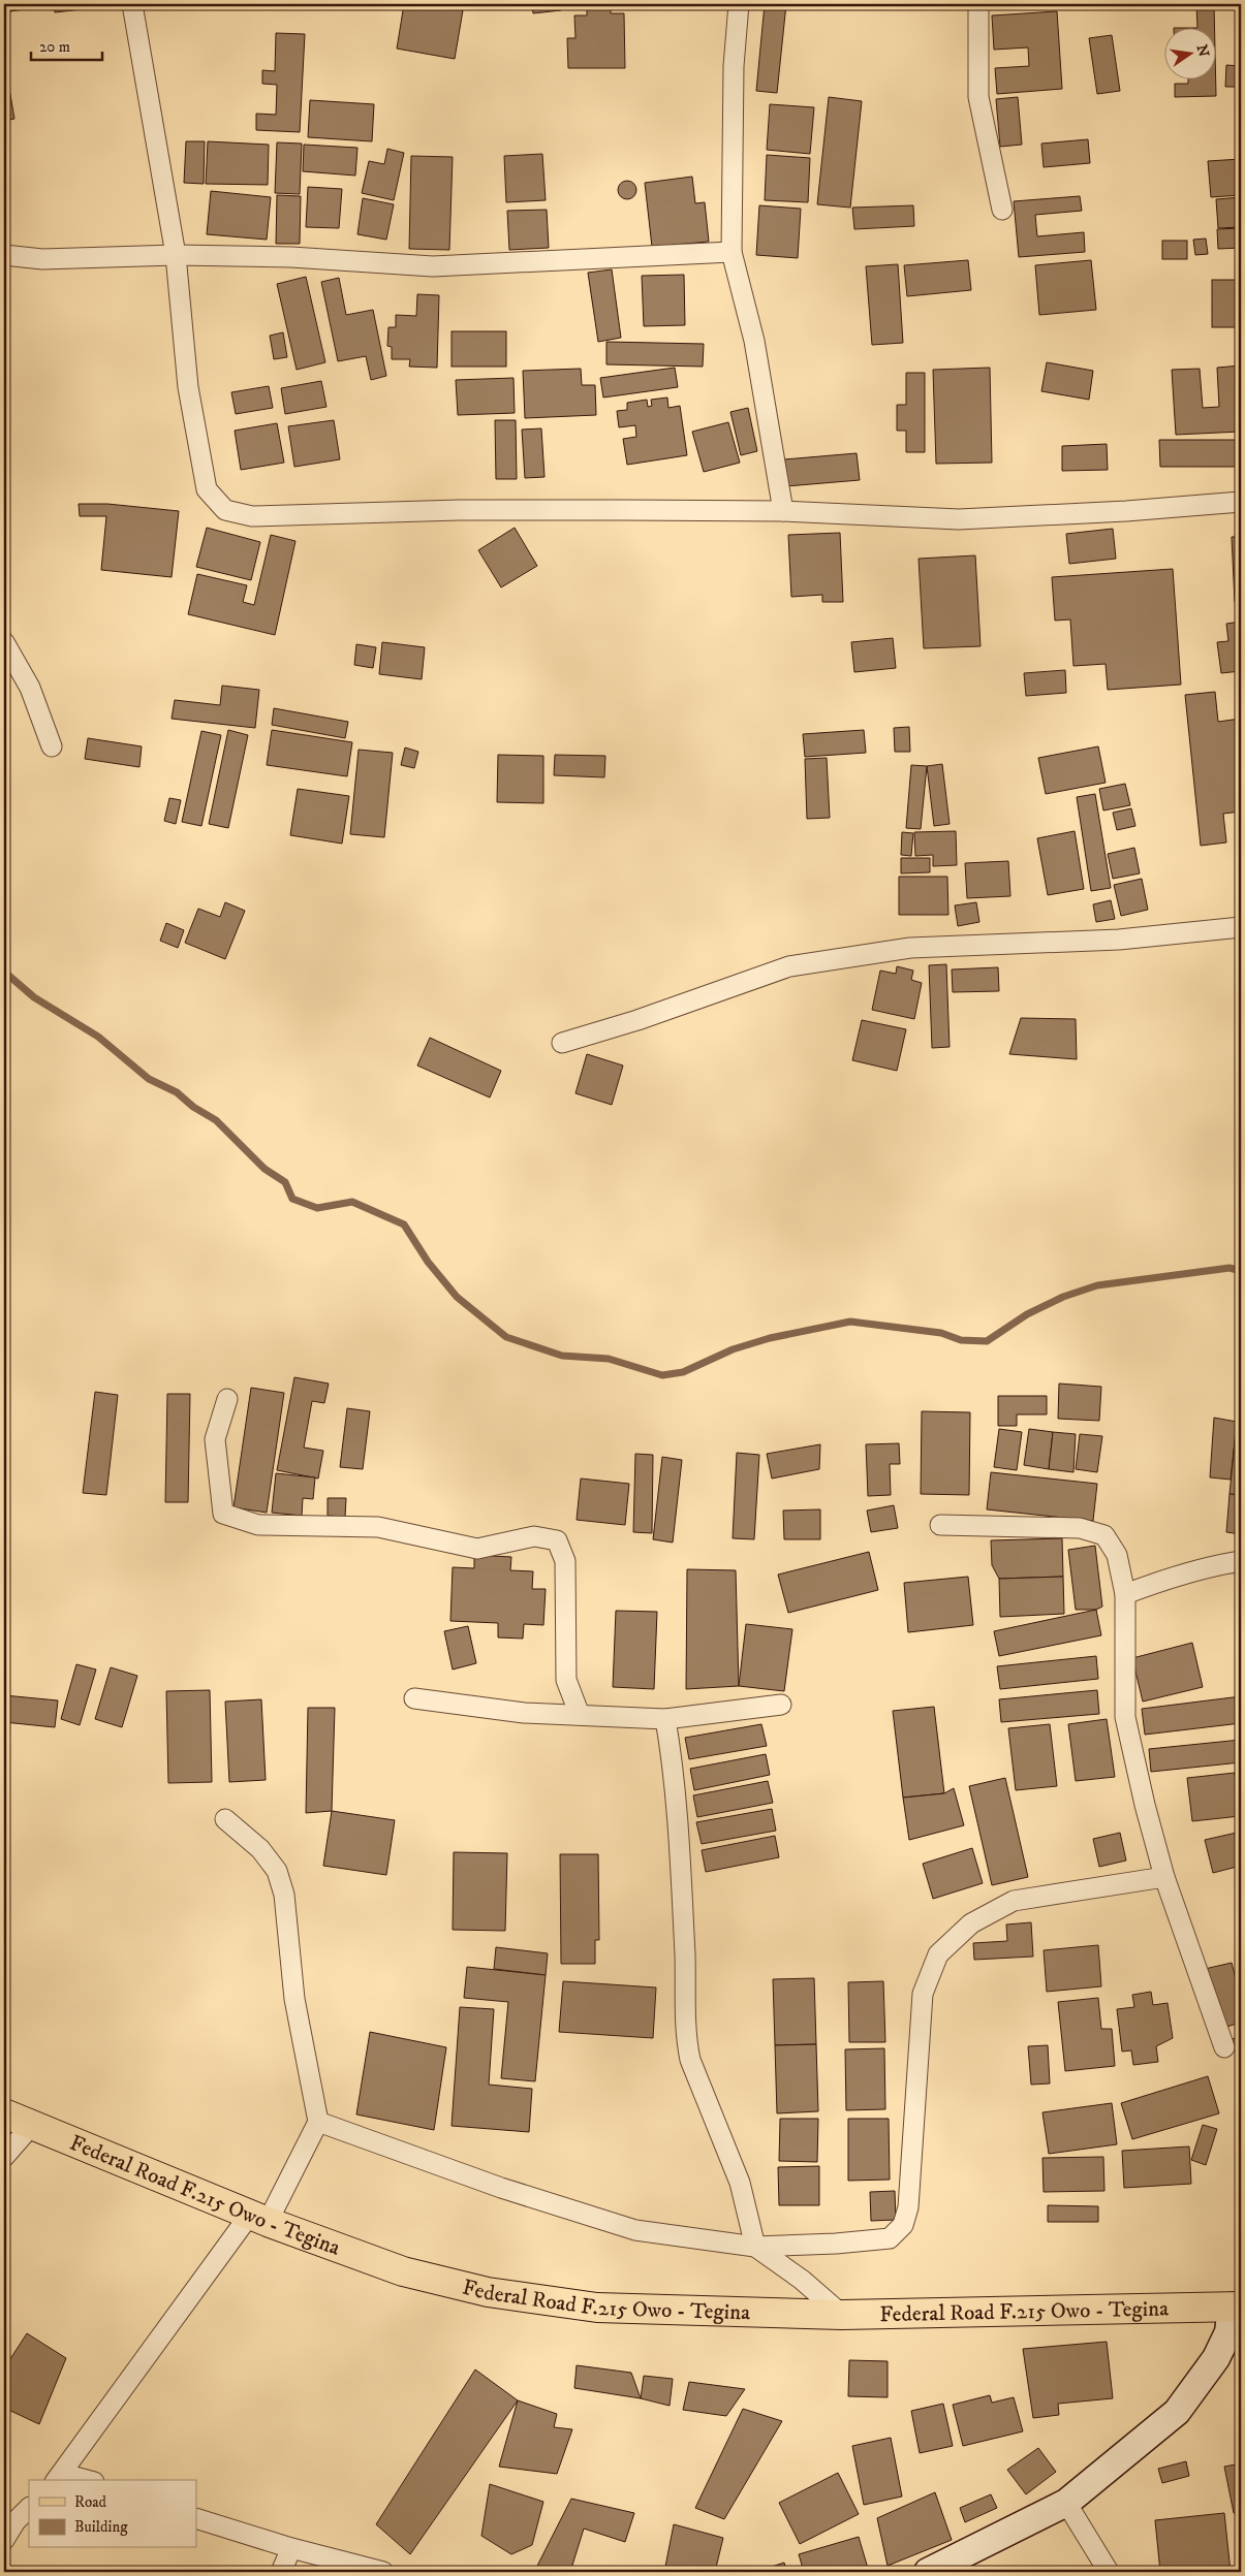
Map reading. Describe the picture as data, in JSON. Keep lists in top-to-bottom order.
{
  "streets": {
    "main road": ["Federal Road F.215 Owo - Tegina"]
  },
  "legend": ["Road", "Building"],
  "scale_bar": "20 m",
  "north": "right"
}
